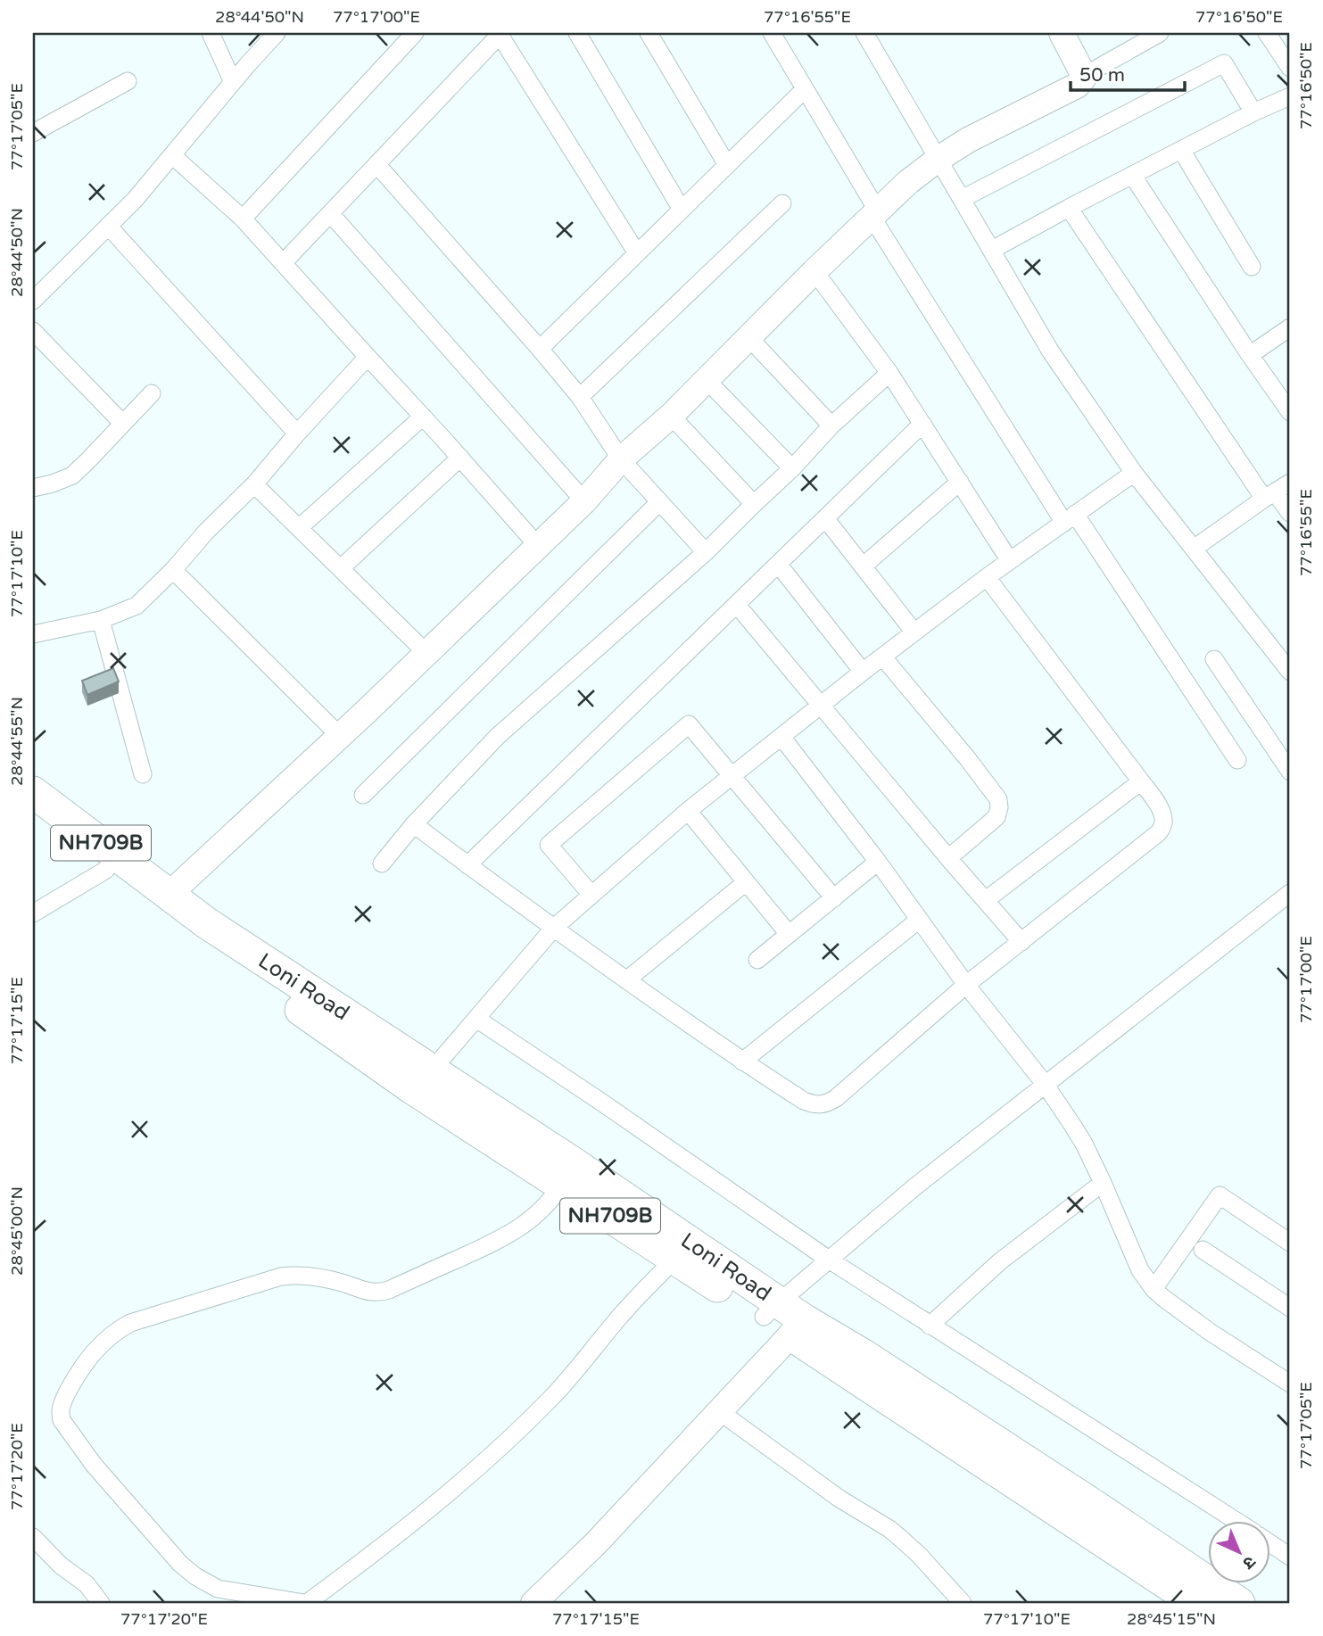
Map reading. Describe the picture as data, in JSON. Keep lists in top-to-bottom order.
{
  "streets": {
    "highway": ["NH709B", "Loni Road"]
  },
  "scale_bar": "50 m",
  "north": "bottom right",
  "coordinates": [
    "28°44'50\"N",
    "77°17'00\"E",
    "77°16'55\"E",
    "77°16'50\"E",
    "77°17'05\"E",
    "77°17'10\"E",
    "28°44'55\"N",
    "77°17'15\"E",
    "28°45'00\"N",
    "77°17'20\"E",
    "28°45'15\"N"
  ]
}
